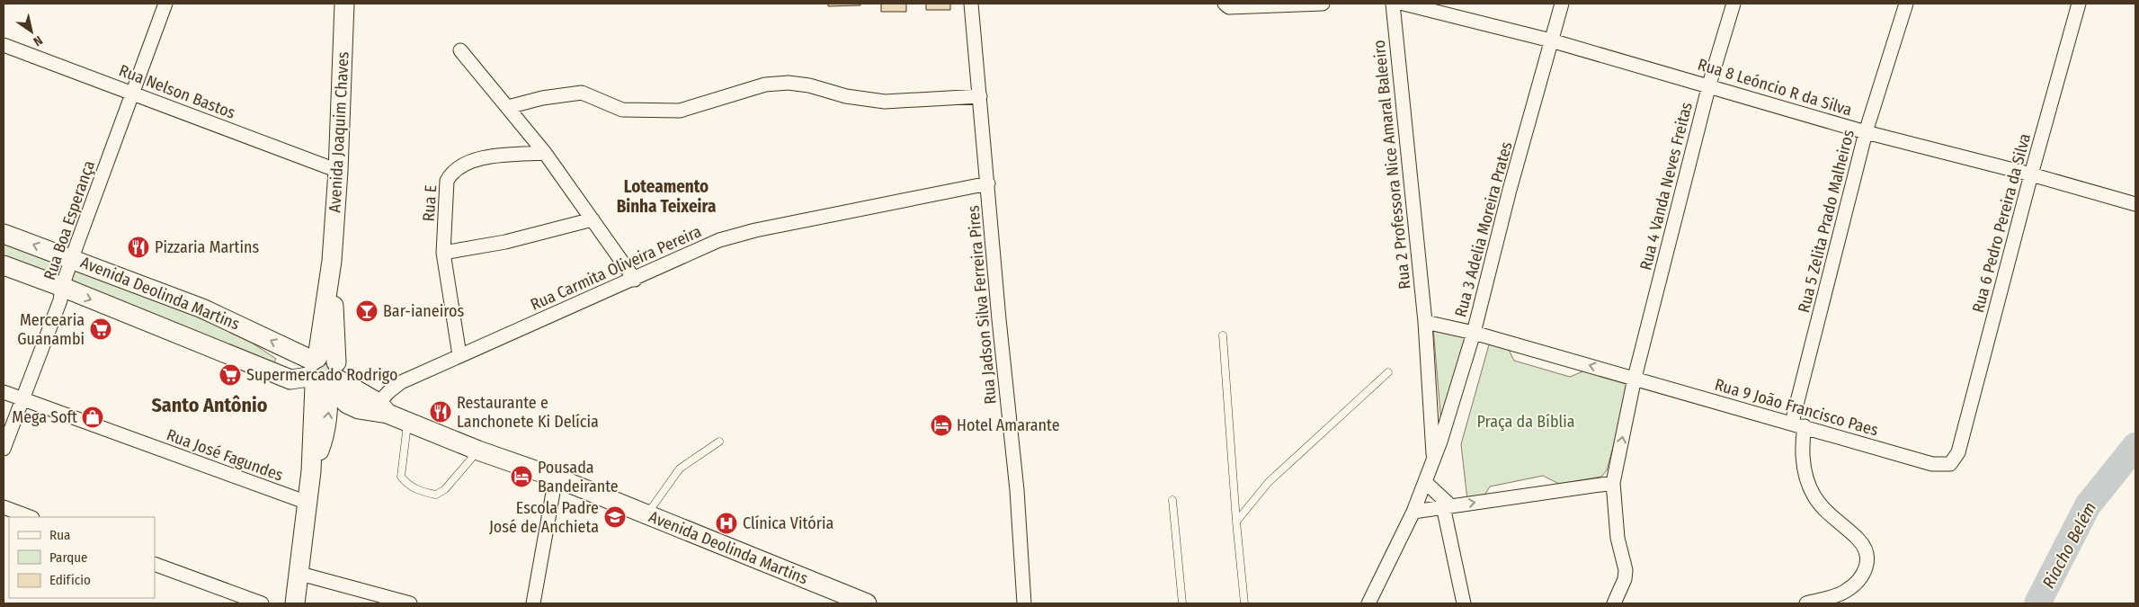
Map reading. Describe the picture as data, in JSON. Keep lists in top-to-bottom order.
{
  "streets": {
    "main road": ["Avenida Joaquim Chaves", "Avenida Deolinda Martins"],
    "street": [
      "Rua 8 Leóncio R da Silva",
      "Rua Nelson Bastos",
      "Rua 2 Professora Nice Amaral Baleeiro",
      "Rua 4 Vanda Neves Freitas",
      "Rua E",
      "Rua Boa Esperança",
      "Rua 5 Zelita Prado Malheiros",
      "Rua 6 Pedro Pereira da Silva",
      "Rua 3 Adelia Moreira Prates",
      "Rua Carmita Oliveira Pereira",
      "Rua Jadson Silva Ferreira Pires",
      "Rua 9 João Francisco Paes",
      "Rua José Fagundes"
    ]
  },
  "crossings": [
    ["Rua 8 Leóncio R da Silva", "Rua 4 Vanda Neves Freitas"],
    ["Rua 8 Leóncio R da Silva", "Rua 5 Zelita Prado Malheiros"],
    ["Rua 8 Leóncio R da Silva", "Rua 6 Pedro Pereira da Silva"],
    ["Rua 8 Leóncio R da Silva", "Rua 3 Adelia Moreira Prates"],
    ["Rua Nelson Bastos", "Avenida Joaquim Chaves"],
    ["Rua Nelson Bastos", "Rua Boa Esperança"],
    ["Avenida Joaquim Chaves", "Avenida Deolinda Martins"],
    ["Avenida Joaquim Chaves", "Rua José Fagundes"],
    ["Rua 2 Professora Nice Amaral Baleeiro", "Rua 3 Adelia Moreira Prates"],
    ["Rua 2 Professora Nice Amaral Baleeiro", "Rua 9 João Francisco Paes"],
    ["Rua 4 Vanda Neves Freitas", "Rua 9 João Francisco Paes"],
    ["Rua E", "Rua Carmita Oliveira Pereira"],
    ["Rua Boa Esperança", "Avenida Deolinda Martins"],
    ["Rua Boa Esperança", "Rua José Fagundes"],
    ["Rua 5 Zelita Prado Malheiros", "Rua 9 João Francisco Paes"],
    ["Rua 6 Pedro Pereira da Silva", "Rua 9 João Francisco Paes"],
    ["Rua 3 Adelia Moreira Prates", "Rua 9 João Francisco Paes"],
    ["Rua Carmita Oliveira Pereira", "Avenida Deolinda Martins"],
    ["Rua Carmita Oliveira Pereira", "Rua Jadson Silva Ferreira Pires"]
  ],
  "districts": ["Loteamento Binha Teixeira", "Santo Antônio"],
  "water": ["Riacho Belém"],
  "parks": ["Praça da Bíblia"],
  "places": {
    "restaurant": ["Pizzaria Martins", "Restaurante e Lanchonete Ki Delícia"],
    "bar": ["Bar-ianeiros"],
    "supermarket": ["Mercearia Guanambi", "Supermercado Rodrigo"],
    "shop": ["Mega Soft"],
    "hotel": ["Hotel Amarante", "Pousada Bandeirante"],
    "school or university": ["Escola Padre José de Anchieta"],
    "hospital": ["Clínica Vitória"]
  },
  "legend": ["Rua", "Parque", "Edifício"],
  "north": "bottom right"
}
